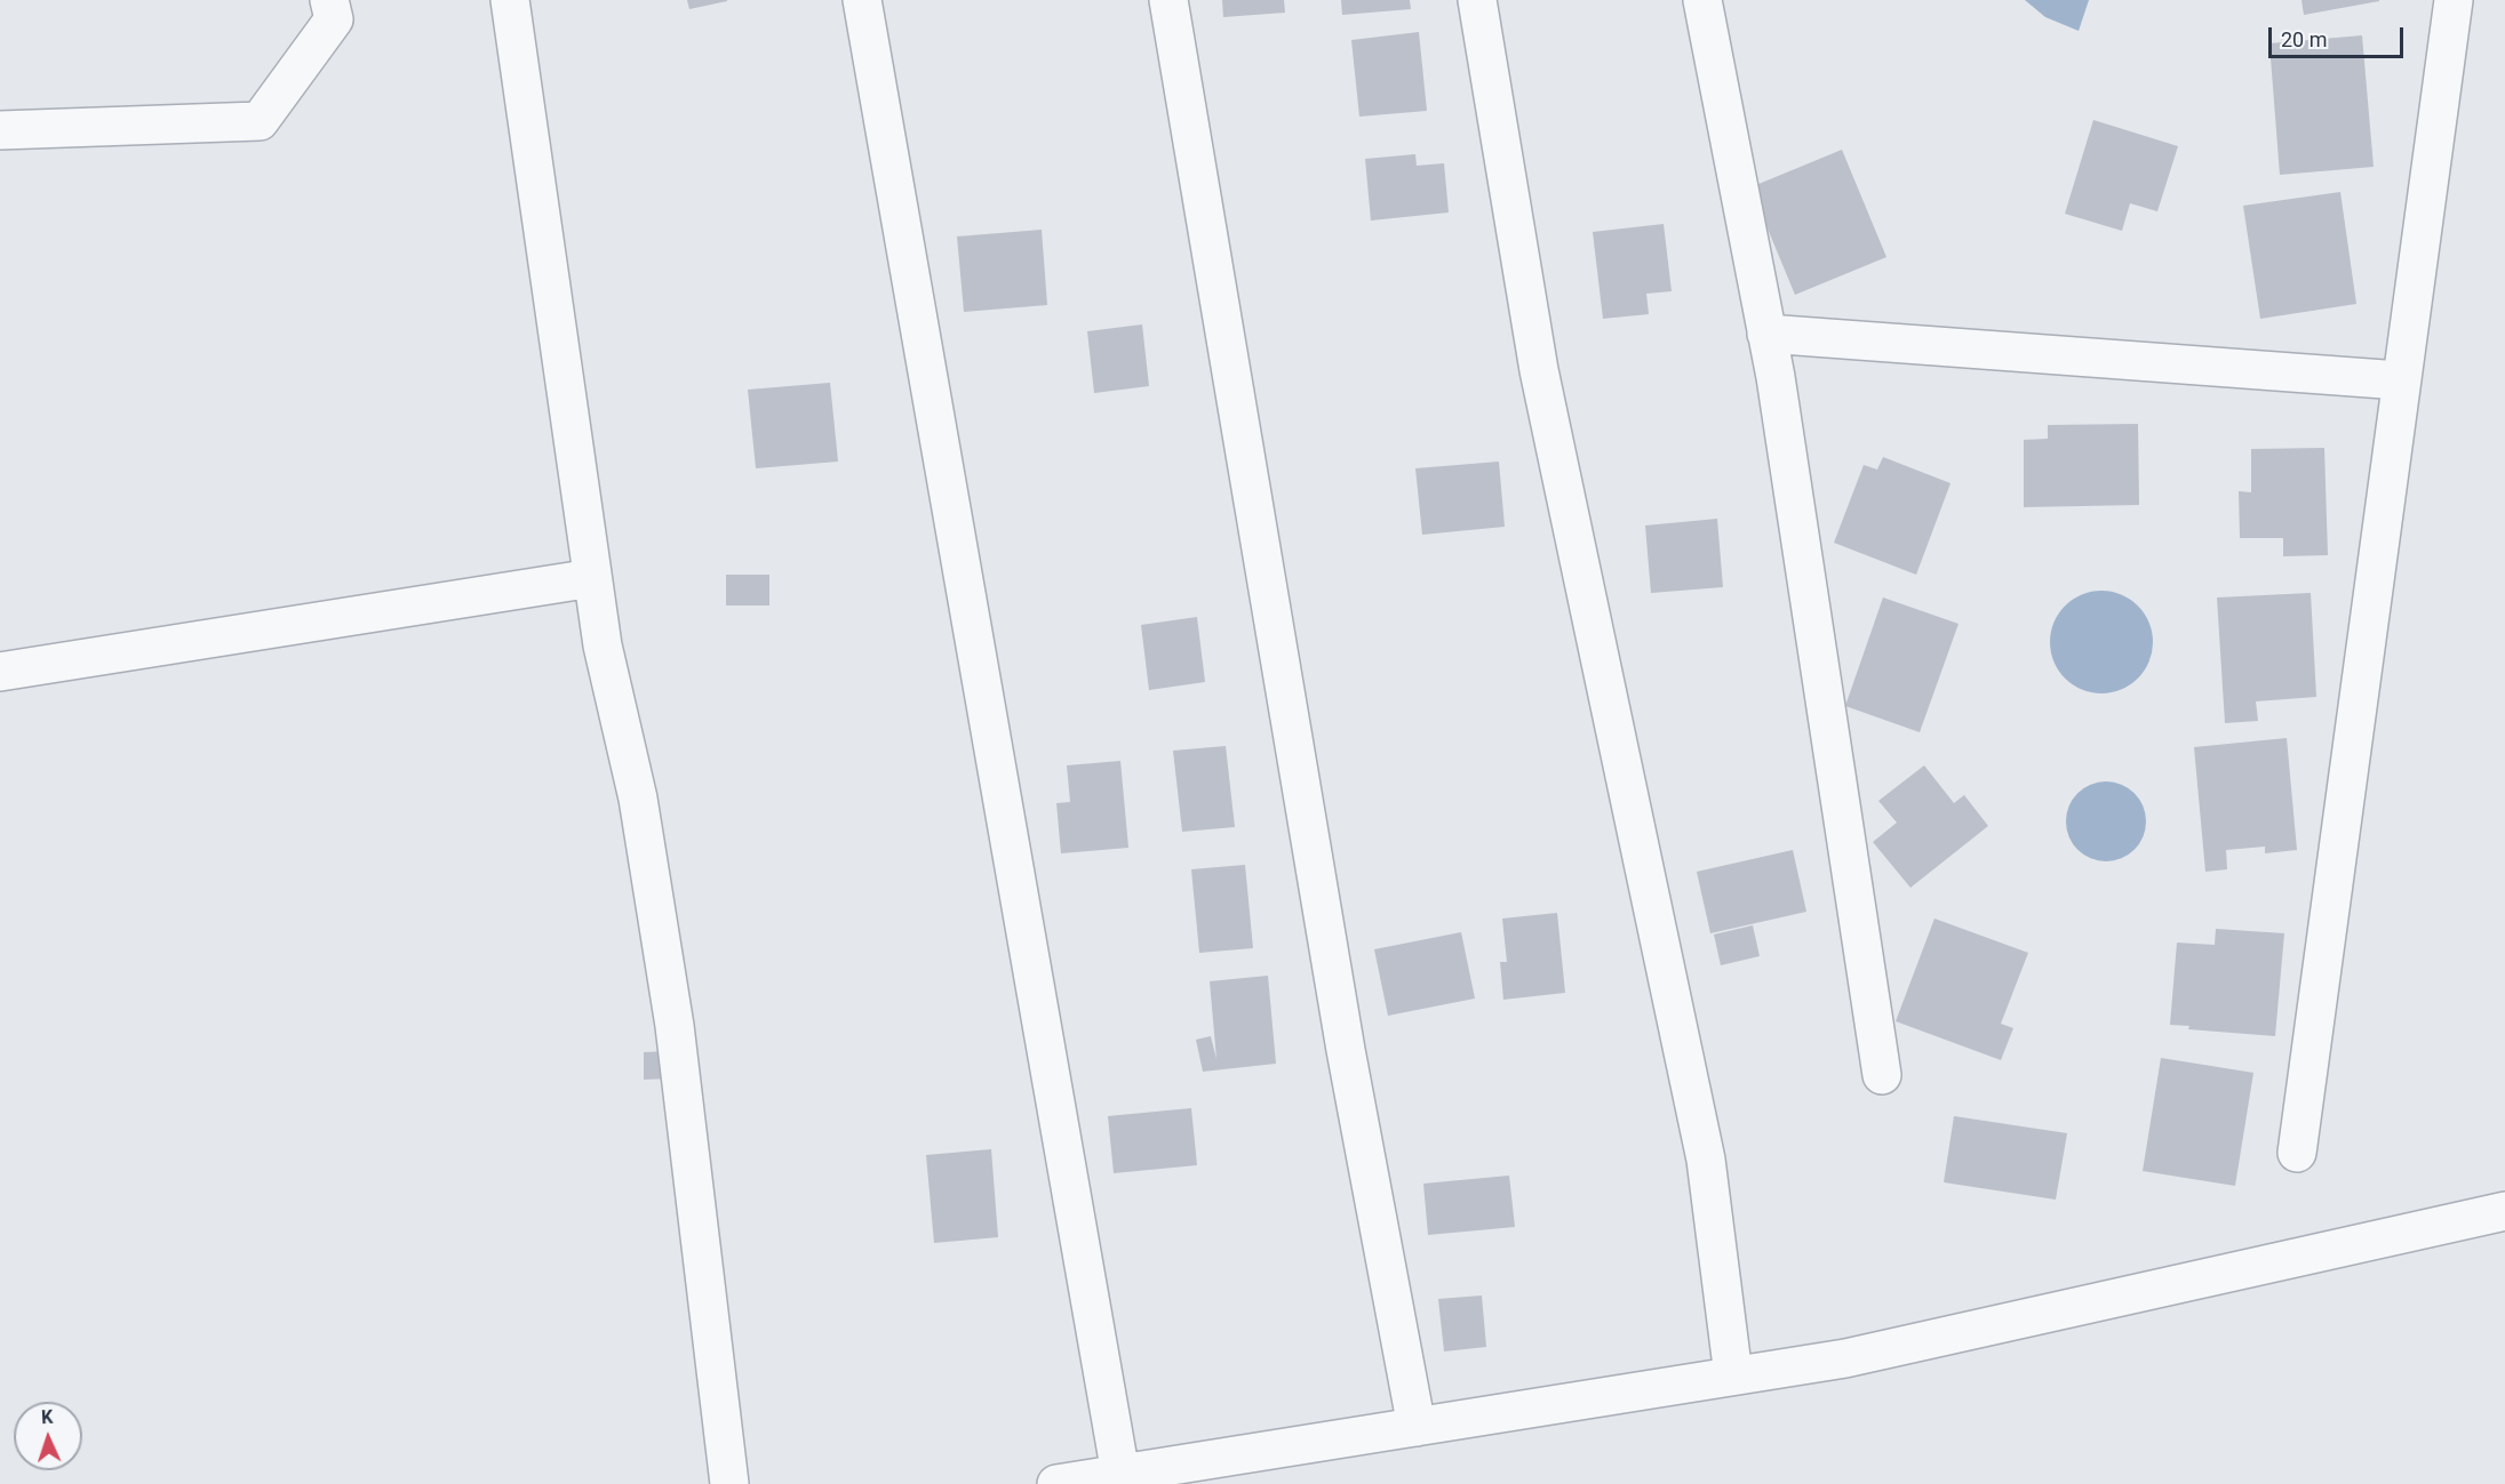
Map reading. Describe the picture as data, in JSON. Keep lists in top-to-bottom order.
{
  "scale_bar": "20 m",
  "north": "top"
}
